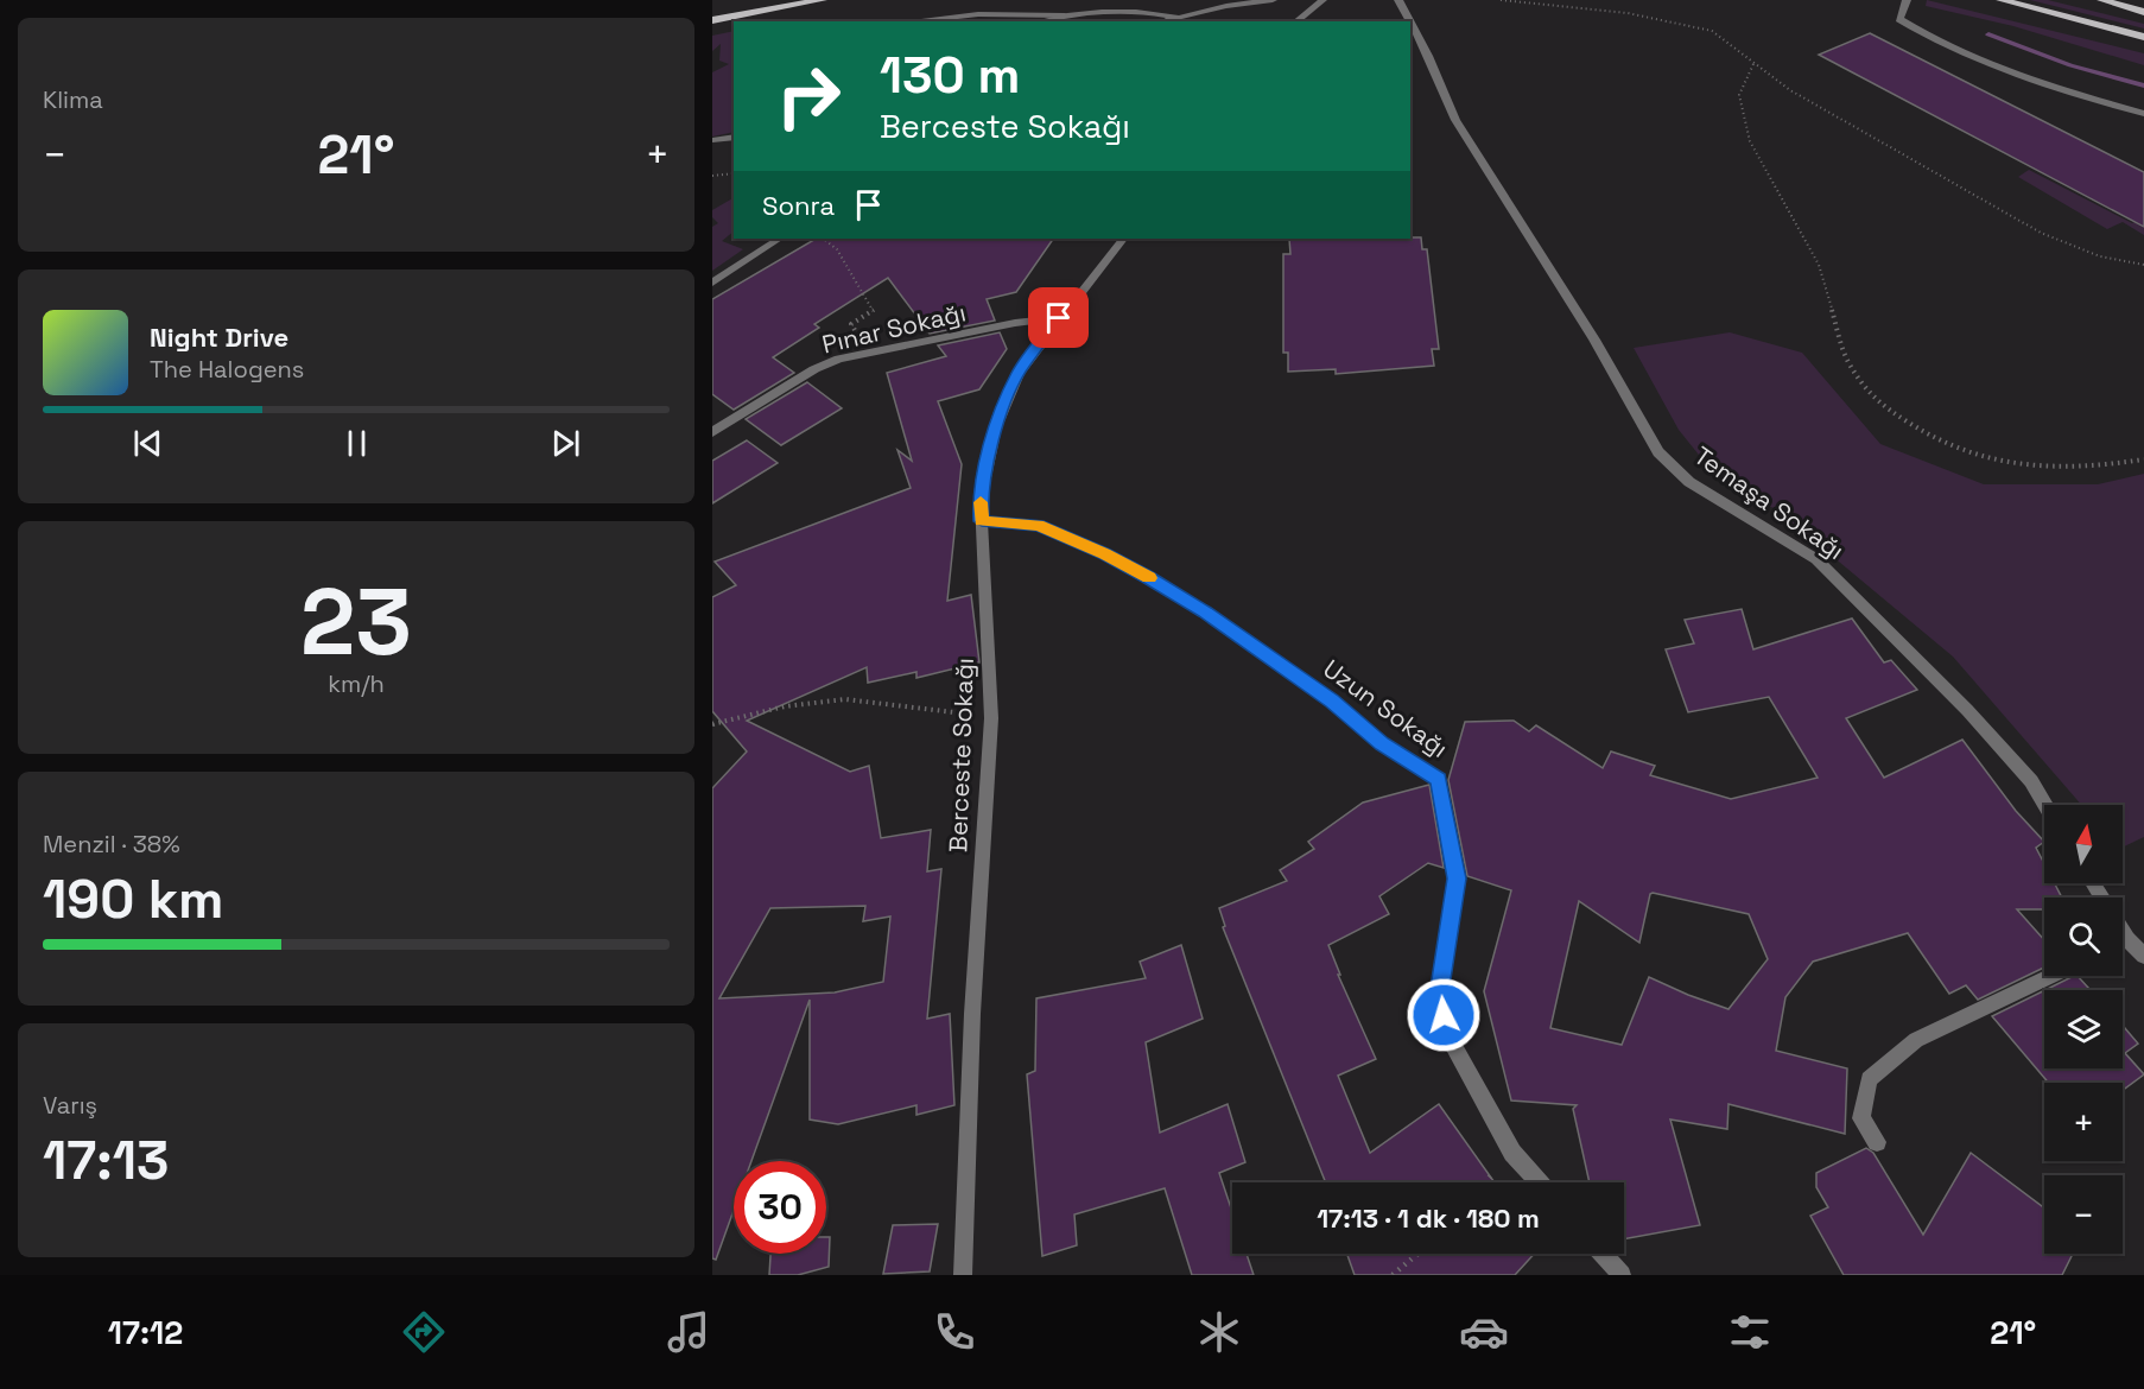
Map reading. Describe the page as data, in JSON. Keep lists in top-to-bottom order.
{
  "streets": {
    "street": [
      "Pınar Sokağı",
      "Temaşa Sokağı",
      "Uzun Sokağı",
      "Berceste Sokağı"
    ]
  },
  "crossings": [
    ["Pınar Sokağı", "Berceste Sokağı"],
    ["Uzun Sokağı", "Berceste Sokağı"]
  ],
  "north": "top",
  "page": {
    "tile": [
      "Klima",
      ["23", "km/h"],
      ["Menzil · 38%", "190 km"],
      ["Varış", "17:13"]
    ],
    "turn": ["130 m", "Berceste Sokağı"],
    "heat": ["−", "21°", "+"],
    "then": "Sonra",
    "song": ["Night Drive", "The Halogens"],
    "map_buttons": ["+", "−"],
    "limit": "30",
    "trip": "17:13 · 1 dk · 180 m",
    "tabs": ["17:12", "21°"]
  }
}
